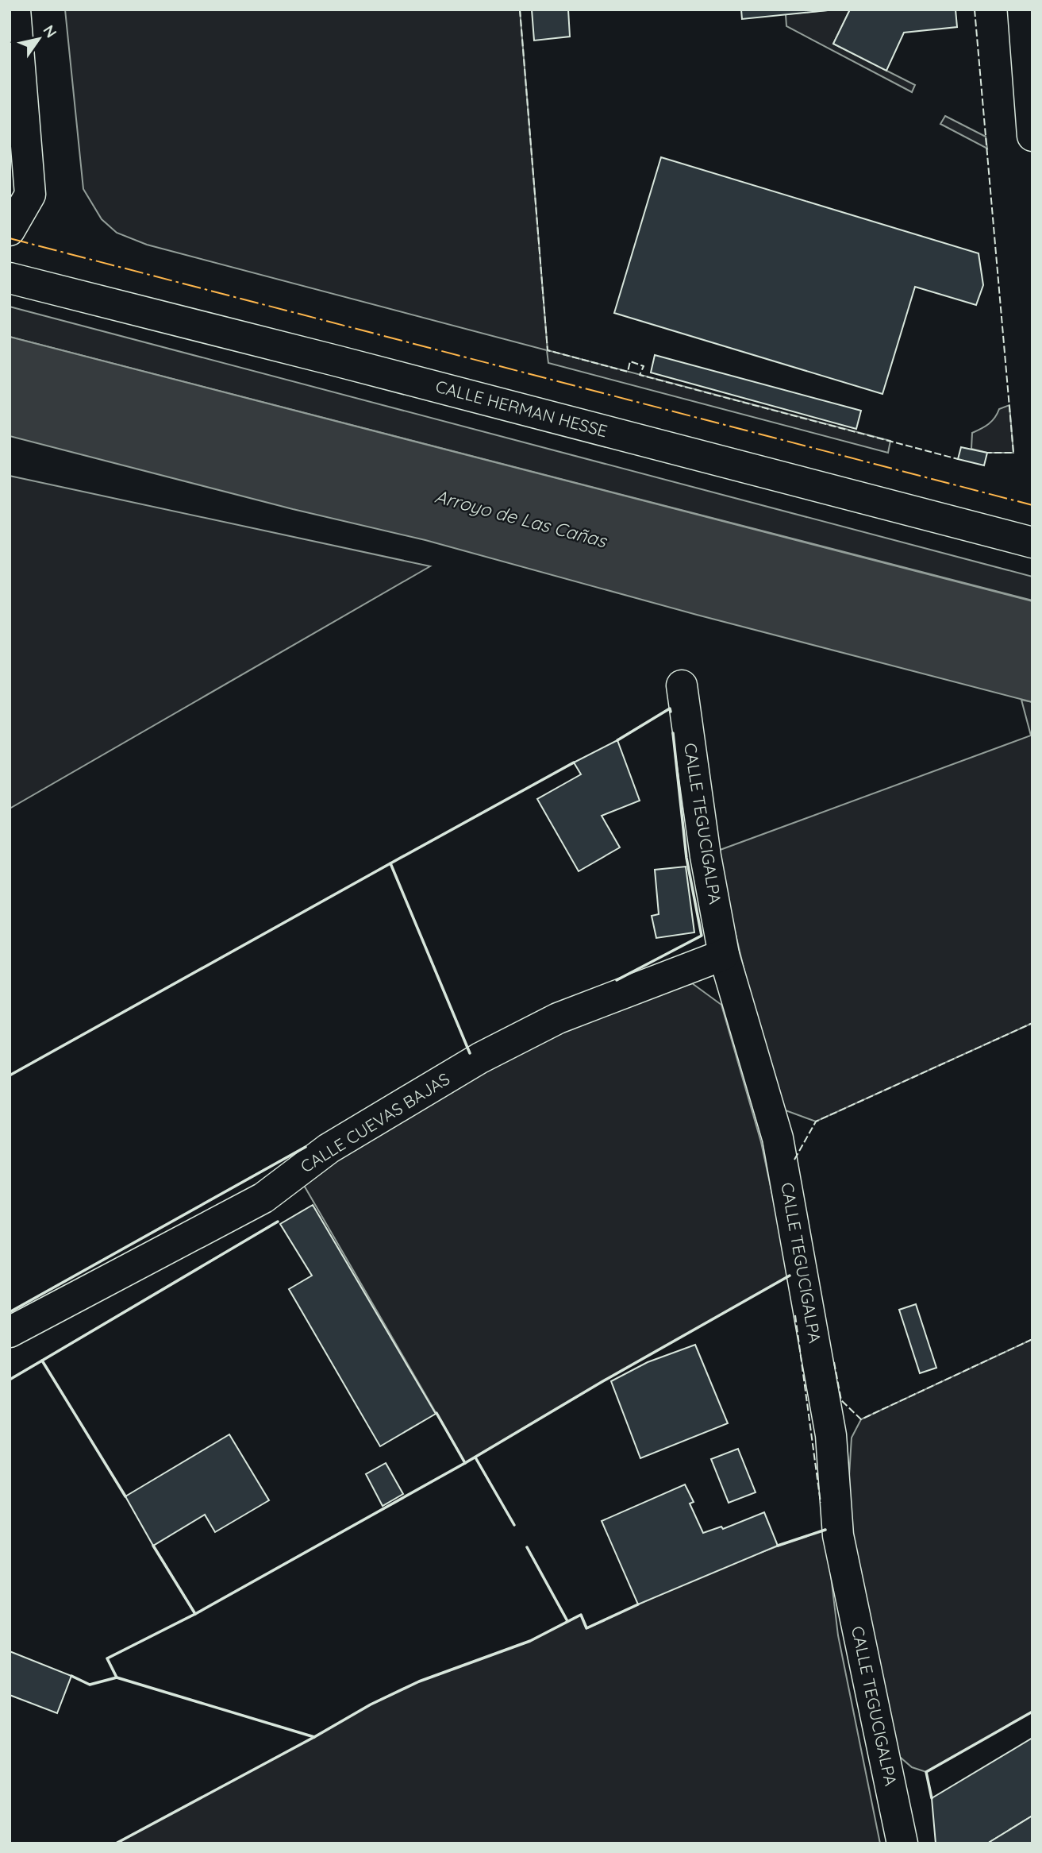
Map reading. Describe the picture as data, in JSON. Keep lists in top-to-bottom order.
{
  "streets": {
    "street": ["CALLE HERMAN HESSE", "CALLE TEGUCIGALPA", "CALLE CUEVAS BAJAS"]
  },
  "crossings": [
    ["CALLE TEGUCIGALPA", "CALLE CUEVAS BAJAS"]
  ],
  "water": ["Arroyo de Las Cañas"],
  "north": "top right"
}
